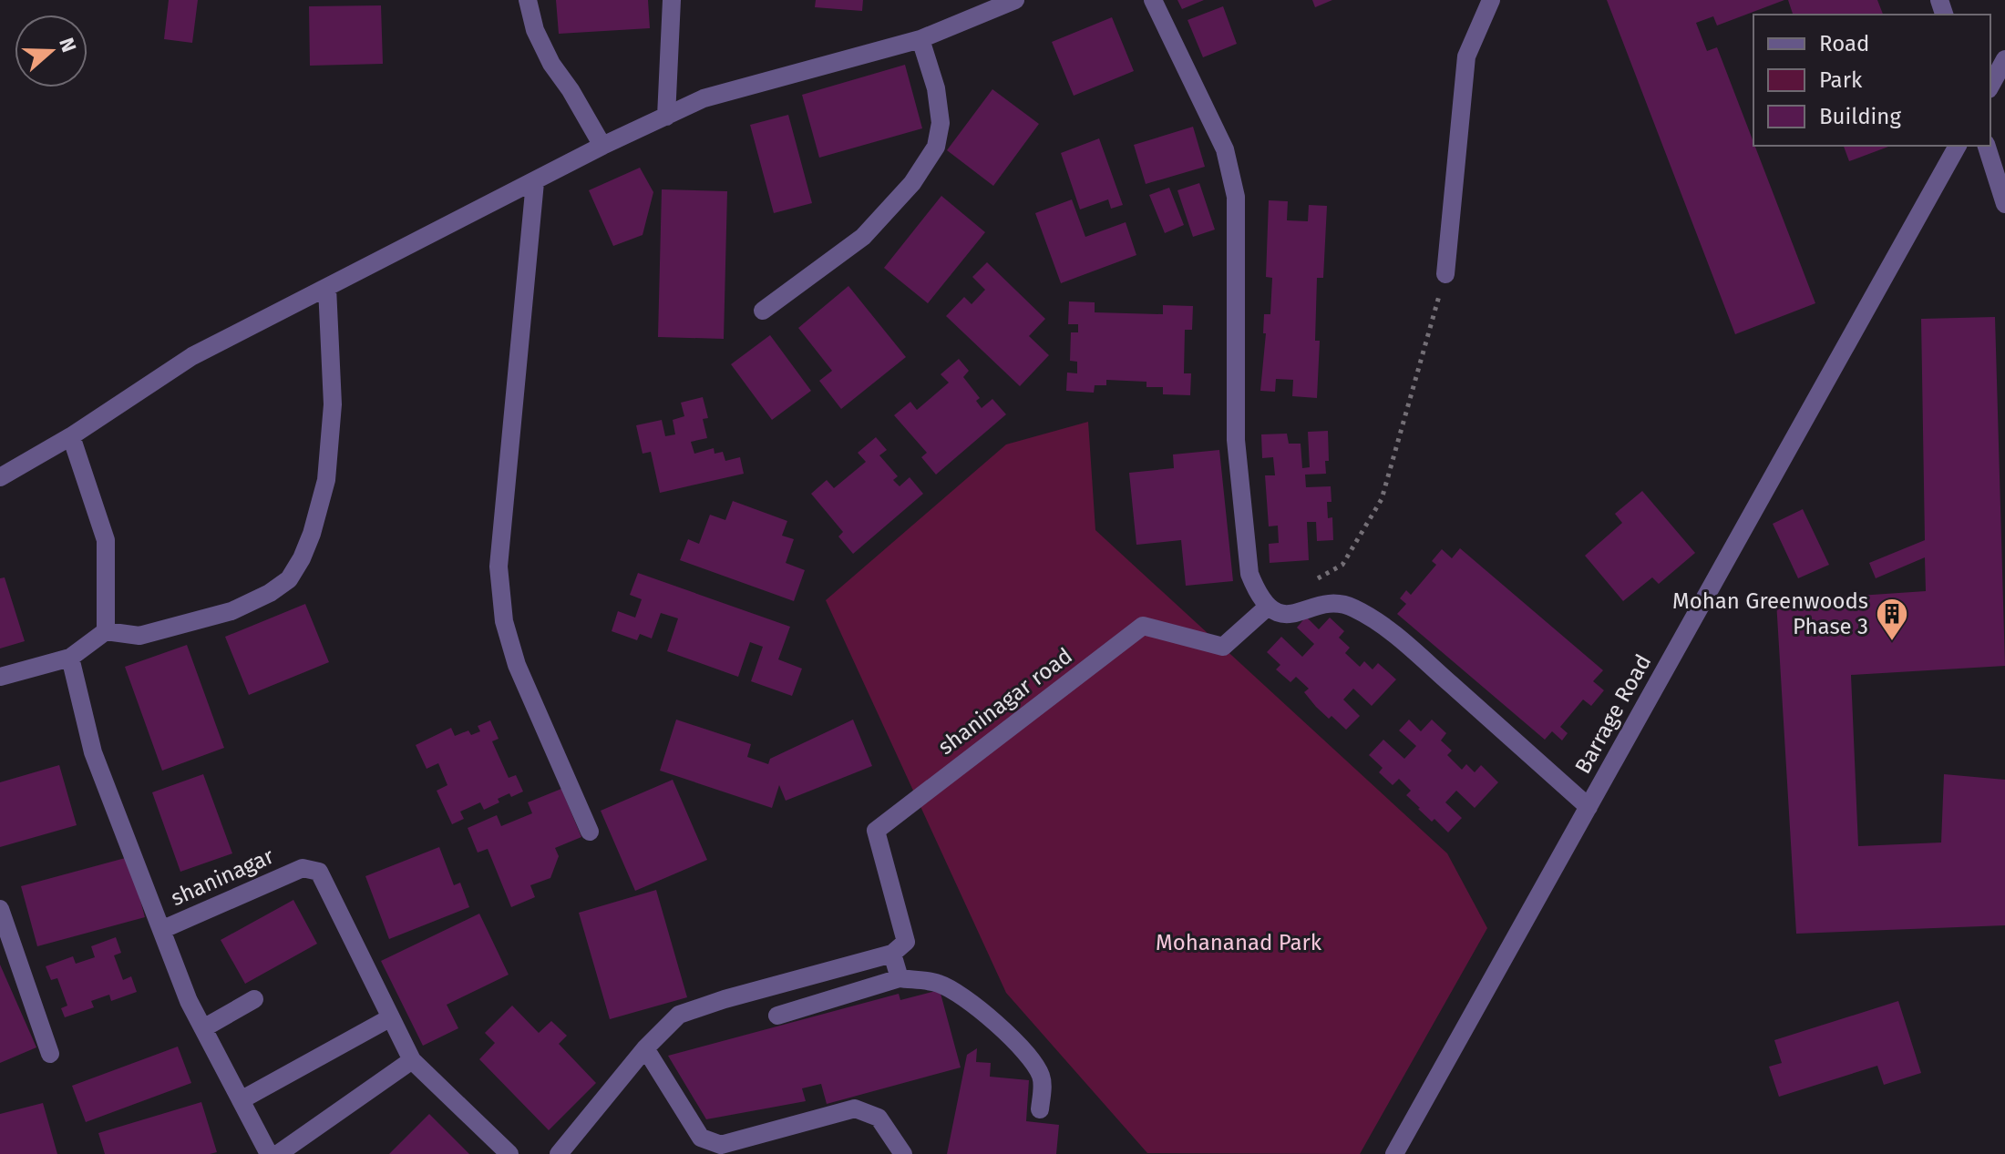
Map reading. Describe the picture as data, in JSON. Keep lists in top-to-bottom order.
{
  "streets": {
    "street": ["shaninagar road", "Barrage Road", "shaninagar"]
  },
  "parks": ["Mohananad Park"],
  "places": {
    "building": ["Mohan Greenwoods Phase 3"]
  },
  "legend": ["Road", "Park", "Building"],
  "north": "right"
}
